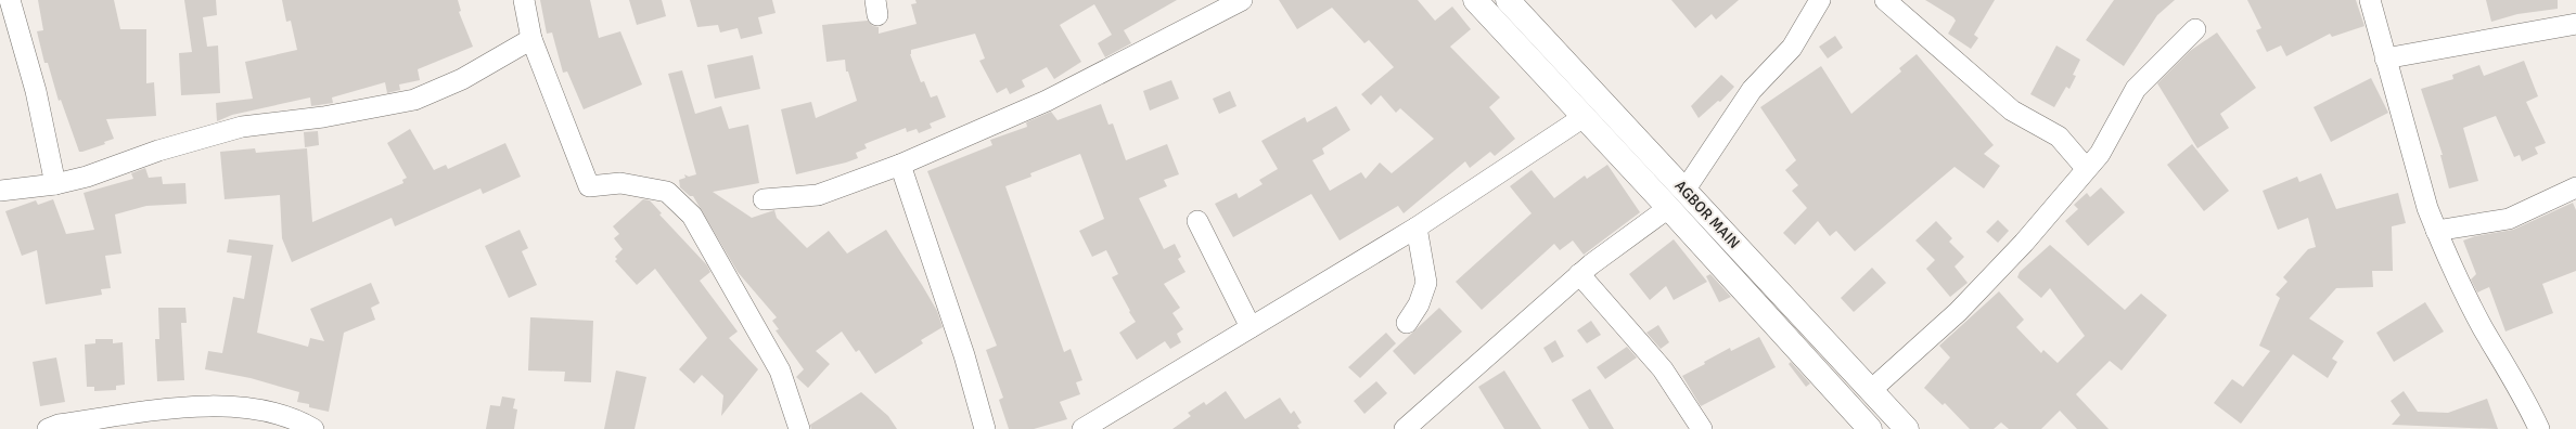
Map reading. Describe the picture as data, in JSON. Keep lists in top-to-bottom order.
{
  "streets": {
    "main road": ["AGBOR MAIN"]
  }
}
